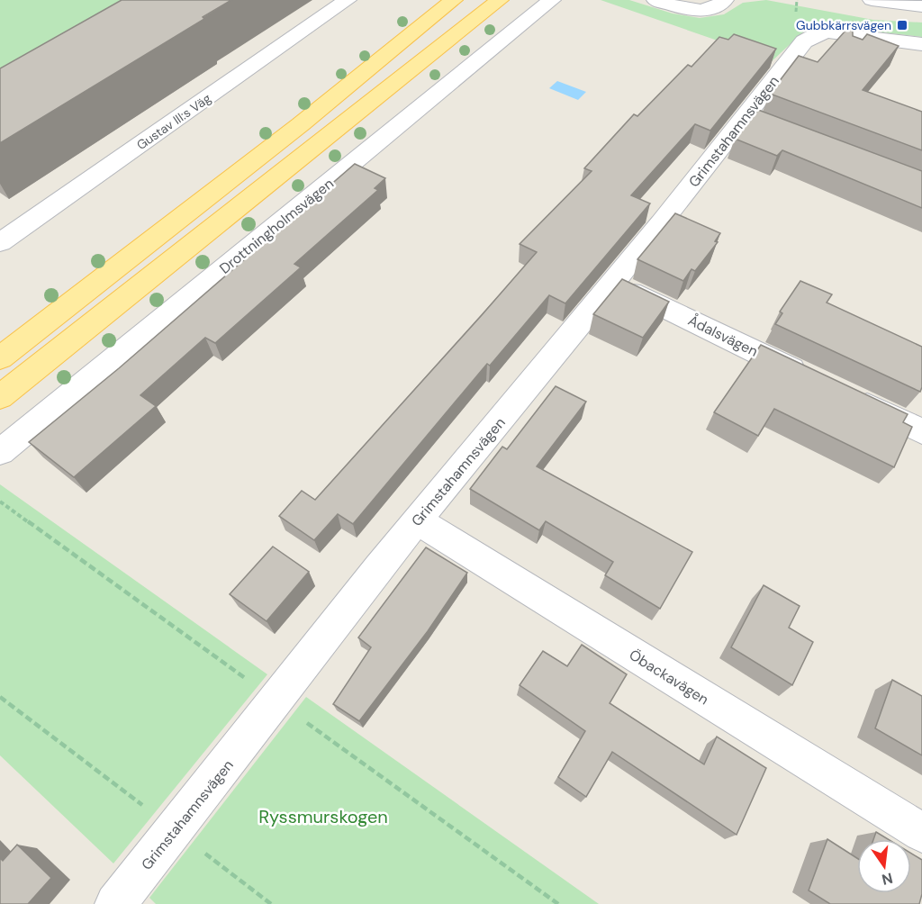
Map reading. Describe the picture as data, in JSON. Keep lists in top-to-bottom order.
{
  "streets": {
    "street": [
      "Gustav III:s Väg",
      "Grimstahamnsvägen",
      "Drottningholmsvägen",
      "Ådalsvägen",
      "Öbackavägen"
    ]
  },
  "crossings": [
    ["Grimstahamnsvägen", "Ådalsvägen"],
    ["Grimstahamnsvägen", "Öbackavägen"]
  ],
  "parks": ["Ryssmurskogen"],
  "places": {
    "transit": ["Gubbkärrsvägen"]
  },
  "north": "bottom"
}
